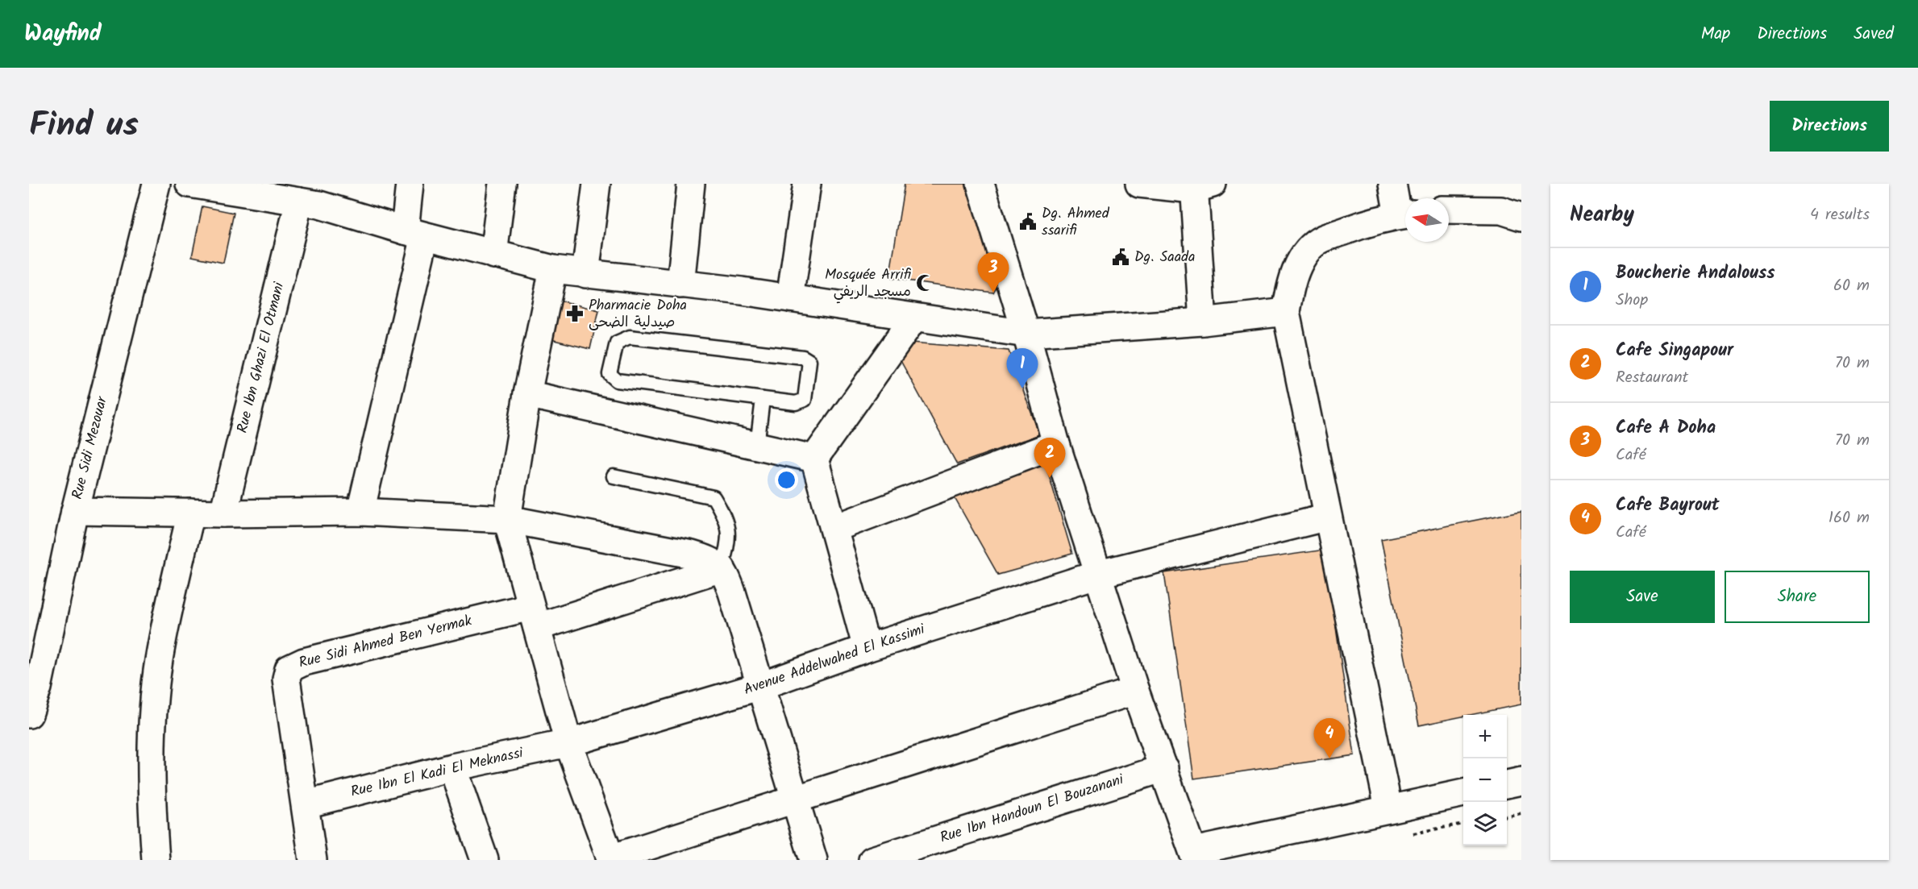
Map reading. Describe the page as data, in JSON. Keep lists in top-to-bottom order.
{
  "streets": {
    "street": [
      "Rue Ibn Ghazi El Otmani",
      "Rue Sidi Mezouar",
      "Rue Sidi Ahmed Ben Yermak",
      "Avenue Addelwahed El Kassimi",
      "Rue Ibn El Kadi El Meknassi",
      "Rue Ibn Handoun El Bouzanani"
    ]
  },
  "crossings": [
    ["Rue Sidi Ahmed Ben Yermak", "Rue Ibn El Kadi El Meknassi"],
    ["Avenue Addelwahed El Kassimi", "Rue Ibn El Kadi El Meknassi"]
  ],
  "places": {
    "public building": ["Dg. Ahmed ssarifi", "Dg. Saada"],
    "mosque": ["Mosquée Arrifi مسجد الريفي"],
    "pharmacy": ["Pharmacie Doha صيدلية الضحى"]
  },
  "north": "left",
  "page": {
    "header": "Wayfind",
    "nav": ["Map", "Directions", "Saved"],
    "title": "Find us",
    "buttons": [
      "Directions",
      ["Save", "Share"]
    ],
    "heading": ["Nearby", "4 results"],
    "list": [
      {
        "mark": "1",
        "name": "Boucherie Andalouss",
        "note": "Shop",
        "value": "60 m"
      },
      {
        "mark": "2",
        "name": "Cafe Singapour",
        "note": "Restaurant",
        "value": "70 m"
      },
      {
        "mark": "3",
        "name": "Cafe A Doha",
        "note": "Café",
        "value": "70 m"
      },
      {
        "mark": "4",
        "name": "Cafe Bayrout",
        "note": "Café",
        "value": "160 m"
      }
    ],
    "pins": [
      "3",
      "1",
      "2",
      "4"
    ],
    "map_buttons": ["+", "−"]
  }
}
